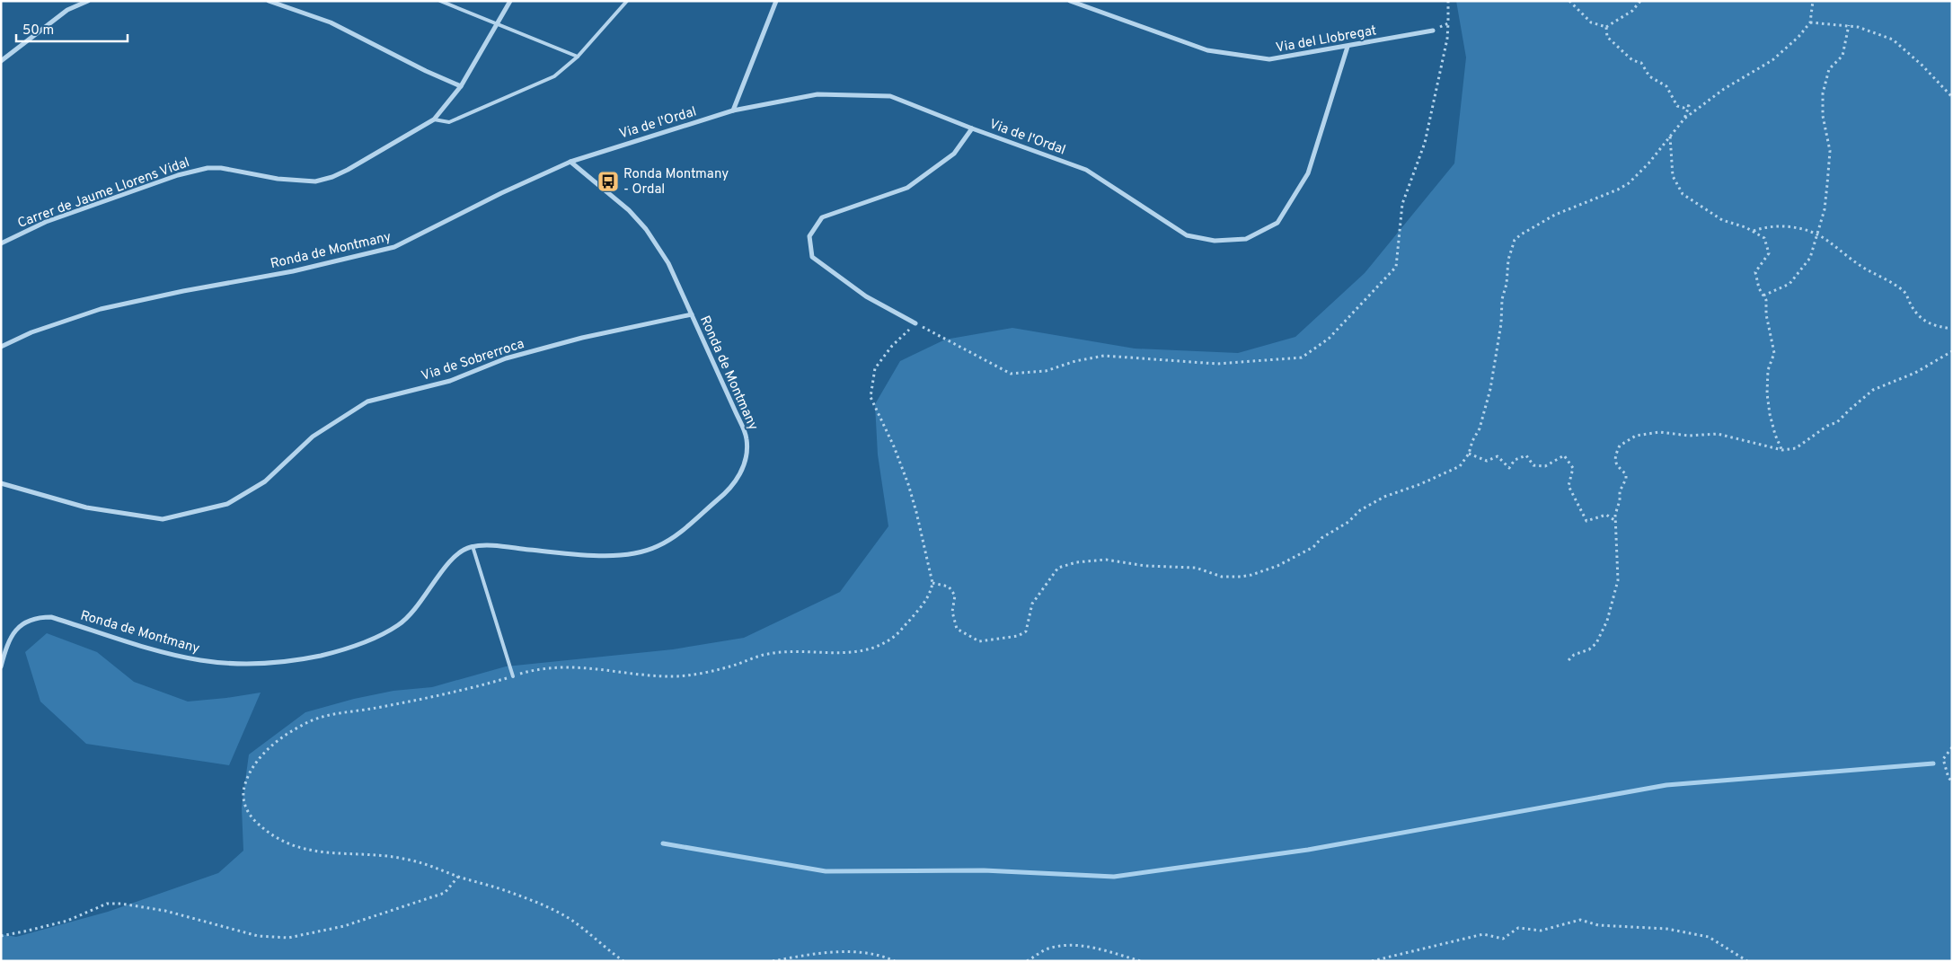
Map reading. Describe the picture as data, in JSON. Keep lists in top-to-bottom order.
{
  "streets": {
    "street": [
      "Via del Llobregat",
      "Via de l'Ordal",
      "Carrer de Jaume Llorens Vidal",
      "Ronda de Montmany",
      "Via de Sobrerroca"
    ]
  },
  "crossings": [
    ["Via del Llobregat", "Via de l'Ordal"],
    ["Via de l'Ordal", "Ronda de Montmany"],
    ["Ronda de Montmany", "Via de Sobrerroca"]
  ],
  "places": {
    "bus stop": ["Ronda Montmany - Ordal"]
  },
  "scale_bar": "50 m"
}
